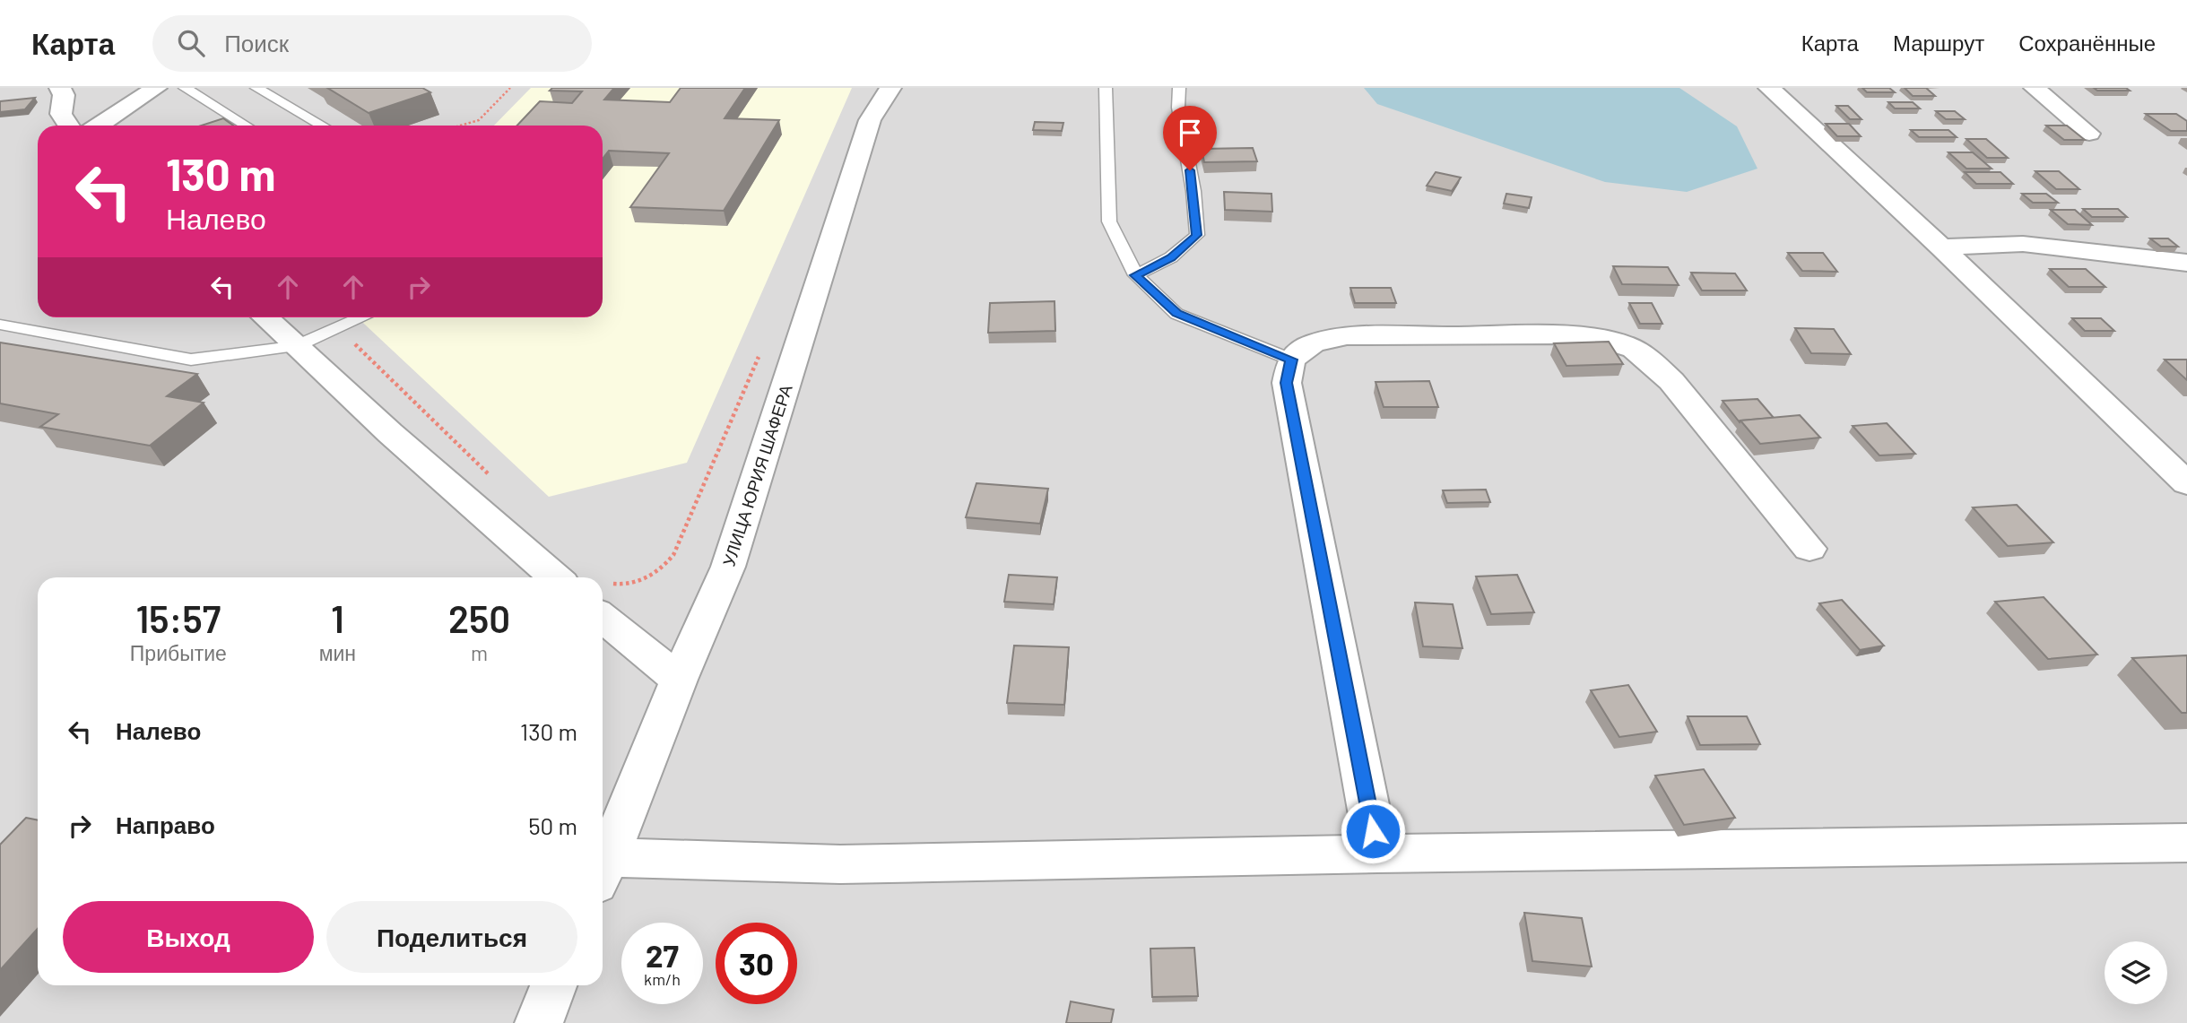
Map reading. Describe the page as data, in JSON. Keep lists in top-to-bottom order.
{
  "streets": {
    "street": ["УЛИЦА ЮРИЯ ШАФЕРА"]
  },
  "page": {
    "header": "Карта",
    "search": "Поиск",
    "nav": ["Карта", "Маршрут", "Сохранённые"],
    "turn": ["130 m", "Налево"],
    "eta": [
      "15:57",
      "Прибытие",
      "1",
      "мин",
      "250",
      "m"
    ],
    "list": [
      {
        "name": "Налево",
        "value": "130 m"
      },
      {
        "name": "Направо",
        "value": "50 m"
      }
    ],
    "buttons": ["Выход", "Поделиться"],
    "speed": "27 km/h",
    "limit": "30"
  }
}
